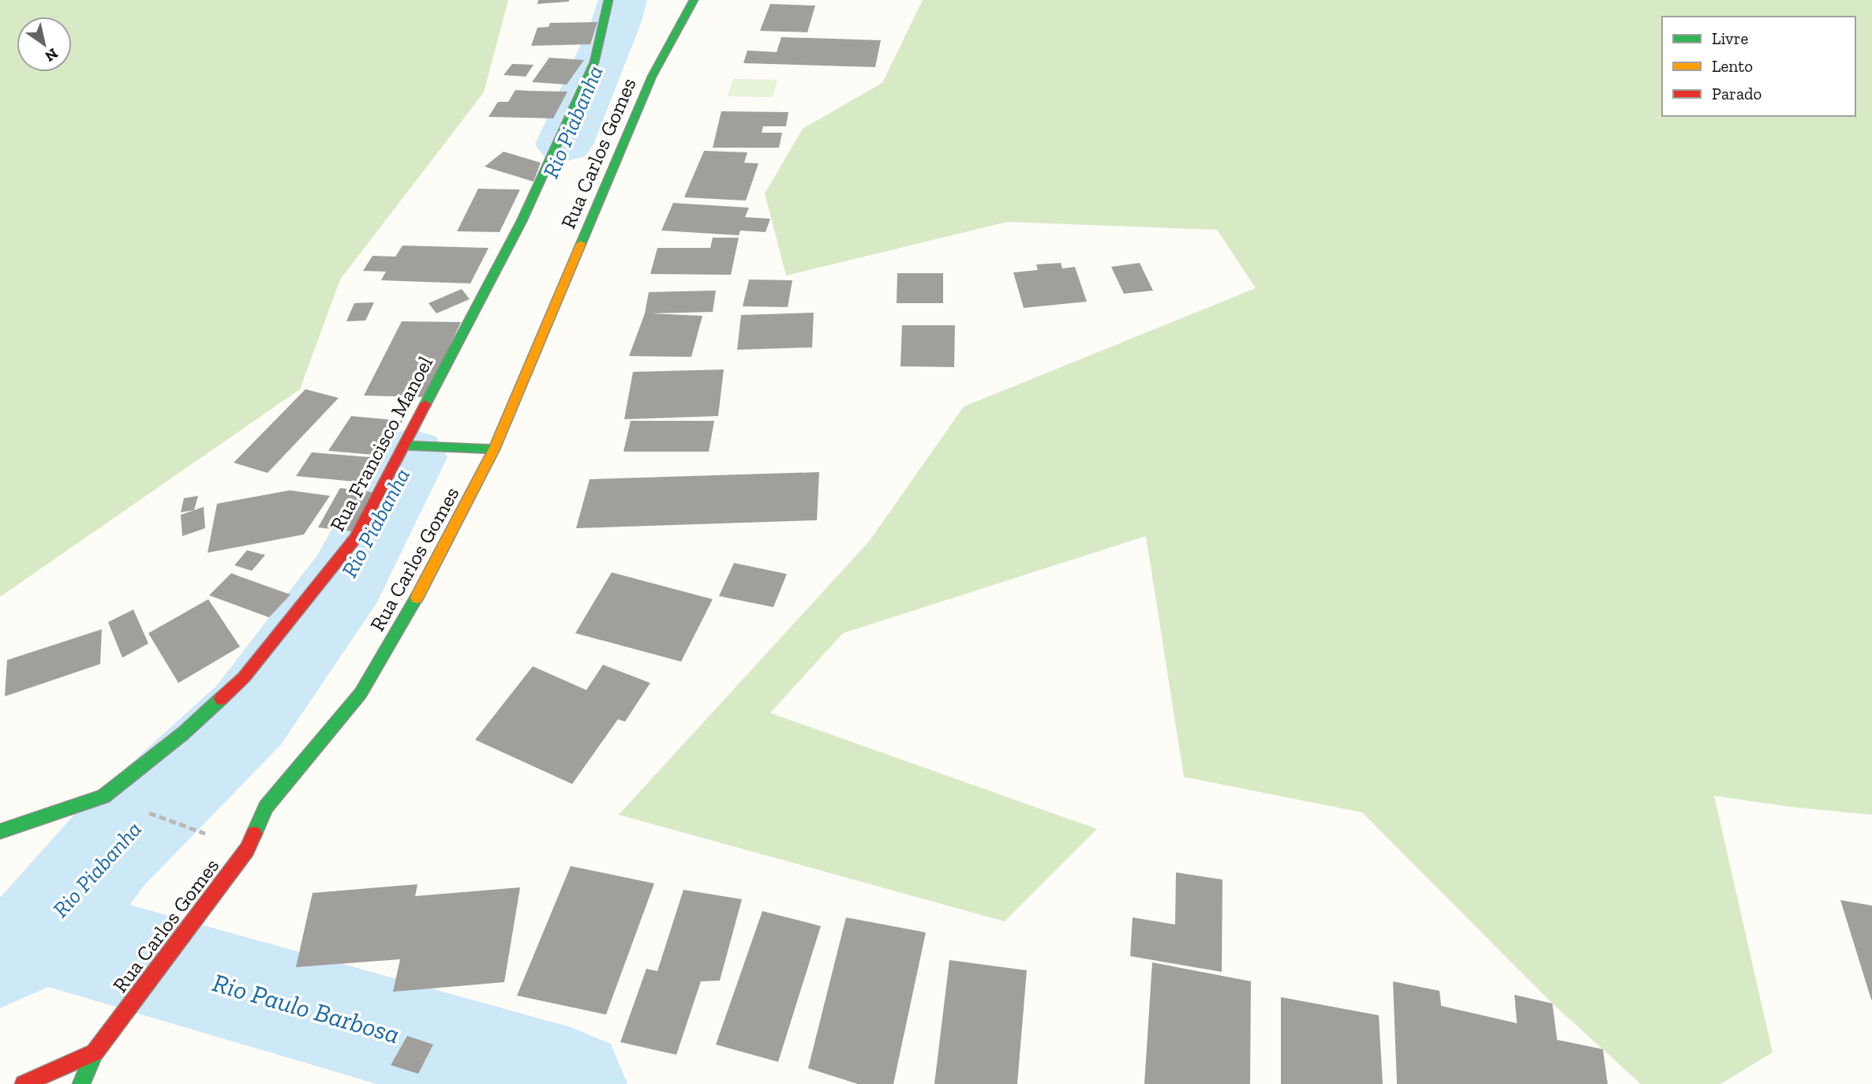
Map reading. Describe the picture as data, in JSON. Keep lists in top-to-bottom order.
{
  "streets": {
    "main road": ["Rua Carlos Gomes", "Rua Francisco Manoel"]
  },
  "water": ["Rio Piabanha", "Rio Paulo Barbosa"],
  "legend": ["Livre", "Lento", "Parado"],
  "north": "bottom right"
}
